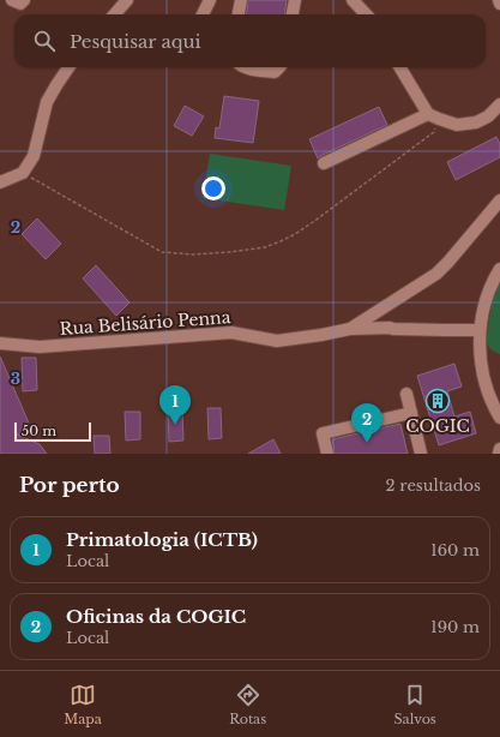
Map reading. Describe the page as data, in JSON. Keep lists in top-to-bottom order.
{
  "streets": {
    "street": ["Rua Belisário Penna"]
  },
  "places": {
    "building": ["COGIC"]
  },
  "scale_bar": "50 m",
  "page": {
    "search": "Pesquisar aqui",
    "pins": ["1", "2"],
    "scale": "50 m",
    "heading": ["Por perto", "2 resultados"],
    "list": [
      {
        "mark": "1",
        "name": "Primatologia (ICTB)",
        "note": "Local",
        "value": "160 m"
      },
      {
        "mark": "2",
        "name": "Oficinas da COGIC",
        "note": "Local",
        "value": "190 m"
      }
    ],
    "nav": ["Mapa", "Rotas", "Salvos"]
  },
  "grid": {
    "rows": ["2", "3"]
  }
}
